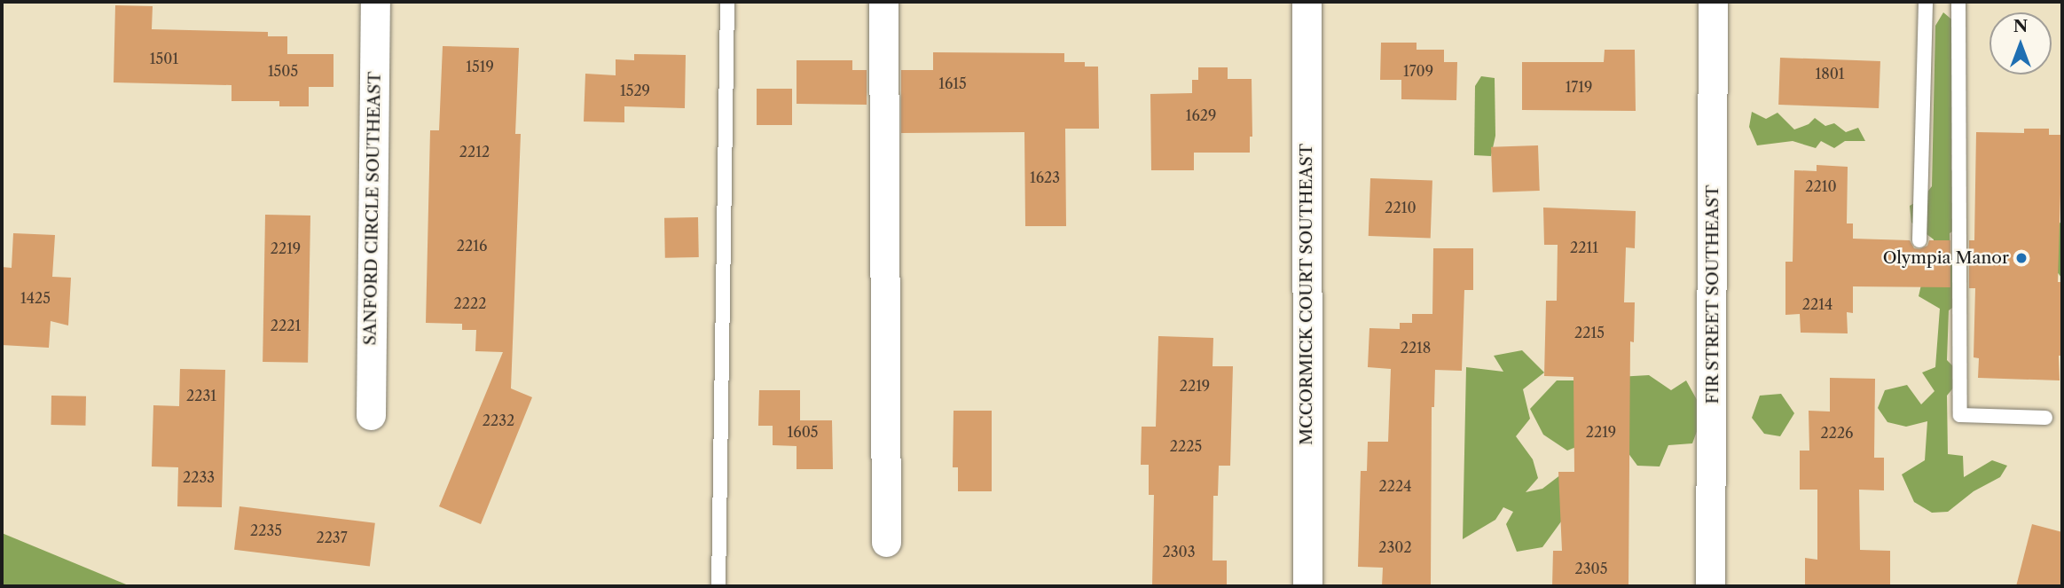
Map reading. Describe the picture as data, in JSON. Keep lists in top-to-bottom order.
{
  "streets": {
    "street": ["SANFORD CIRCLE SOUTHEAST", "MCCORMICK COURT SOUTHEAST", "FIR STREET SOUTHEAST"]
  },
  "places": ["Olympia Manor"],
  "house_numbers": [
    "1501",
    "1519",
    "1505",
    "1709",
    "1801",
    "1615",
    "1719",
    "1529",
    "1629",
    "2212",
    "1623",
    "2210",
    "2210",
    "2216",
    "2211",
    "2219",
    "1425",
    "2222",
    "2214",
    "2221",
    "2215",
    "2218",
    "2219",
    "2231",
    "2232",
    "1605",
    "2219",
    "2226",
    "2225",
    "2233",
    "2224",
    "2235",
    "2237",
    "2302",
    "2303",
    "2305"
  ],
  "north": "top"
}
